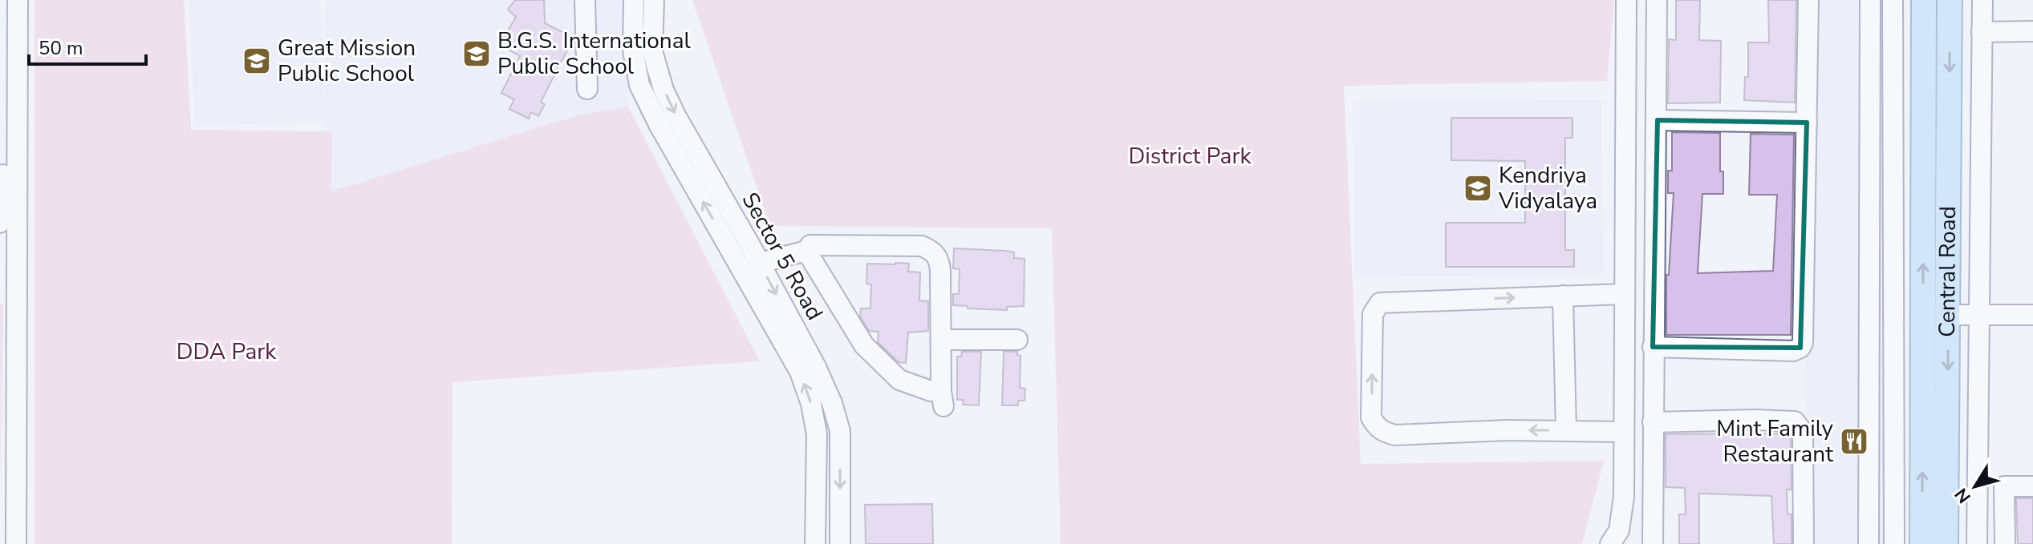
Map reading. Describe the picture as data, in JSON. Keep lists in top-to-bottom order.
{
  "streets": {
    "main road": ["Central Road"],
    "street": ["Sector 5 Road"]
  },
  "parks": ["District Park", "DDA Park"],
  "places": {
    "school or university": ["B.G.S. International Public School", "Great Mission Public School", "Kendriya Vidyalaya"],
    "restaurant": ["Mint Family Restaurant"]
  },
  "scale_bar": "50 m",
  "north": "bottom left"
}
